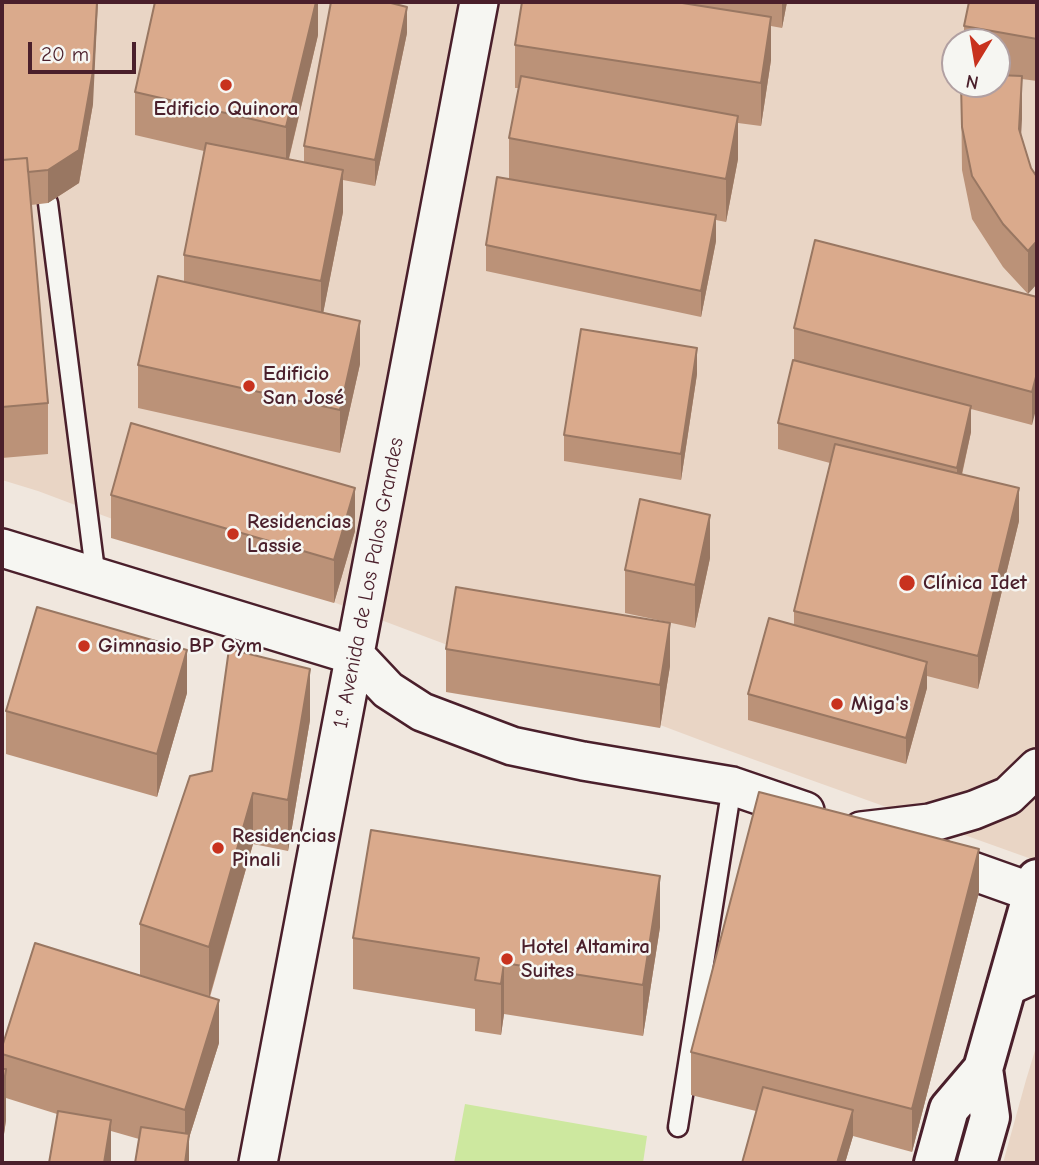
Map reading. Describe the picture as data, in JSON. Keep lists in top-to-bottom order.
{
  "streets": {
    "street": ["1.ª Avenida de Los Palos Grandes"]
  },
  "places": [
    "Edificio Quinora",
    "Edificio San José",
    "Residencias Lassie",
    "Clínica Idet",
    "Gimnasio BP Gym",
    "Miga's",
    "Residencias Pinali",
    "Hotel Altamira Suites"
  ],
  "scale_bar": "20 m",
  "north": "bottom"
}
